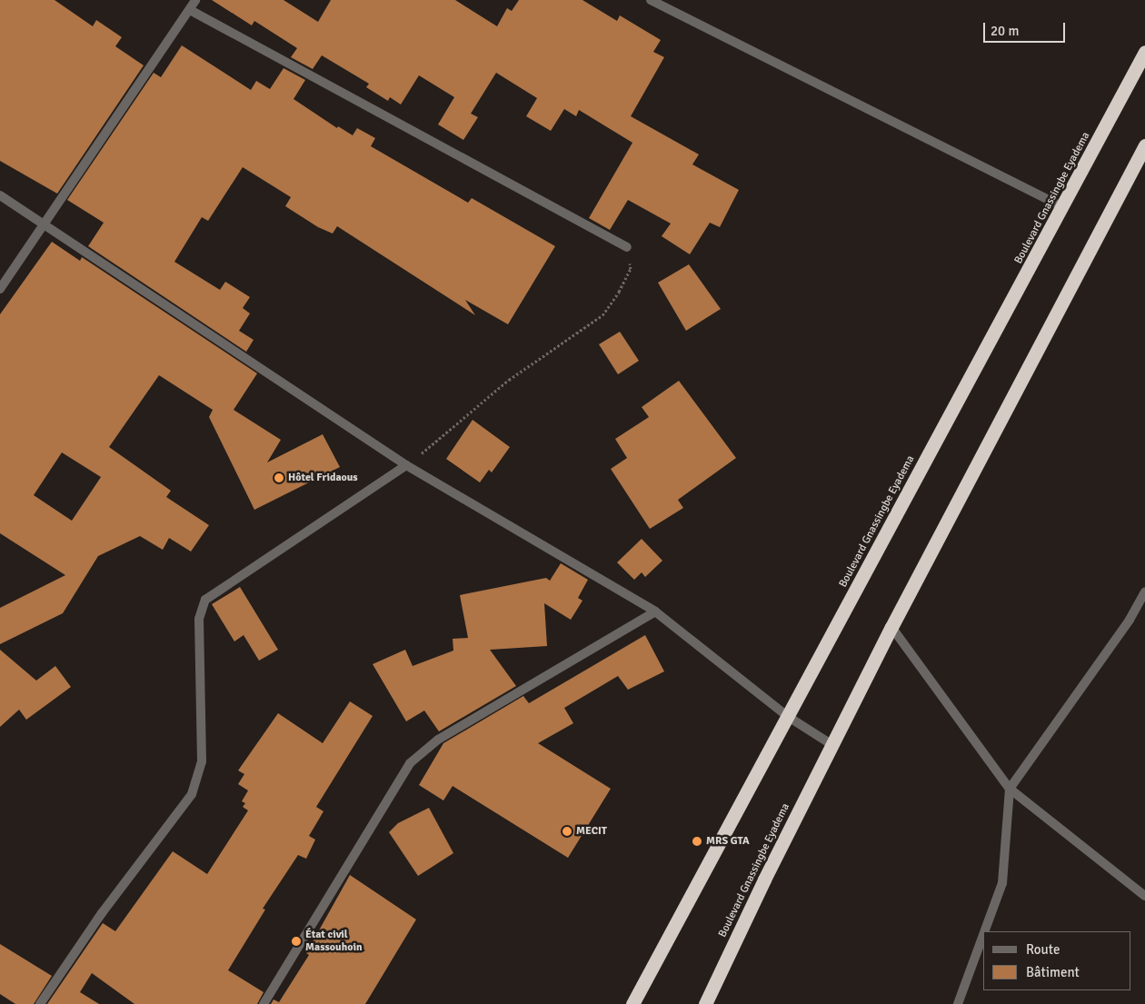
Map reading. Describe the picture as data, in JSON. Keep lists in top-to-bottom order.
{
  "streets": {
    "highway": ["Boulevard Gnassingbe Eyadema"]
  },
  "places": [
    "Hôtel Fridaous",
    "MECIT",
    "MRS GTA",
    "État civil Massouhoin"
  ],
  "legend": ["Route", "Bâtiment"],
  "scale_bar": "20 m"
}
